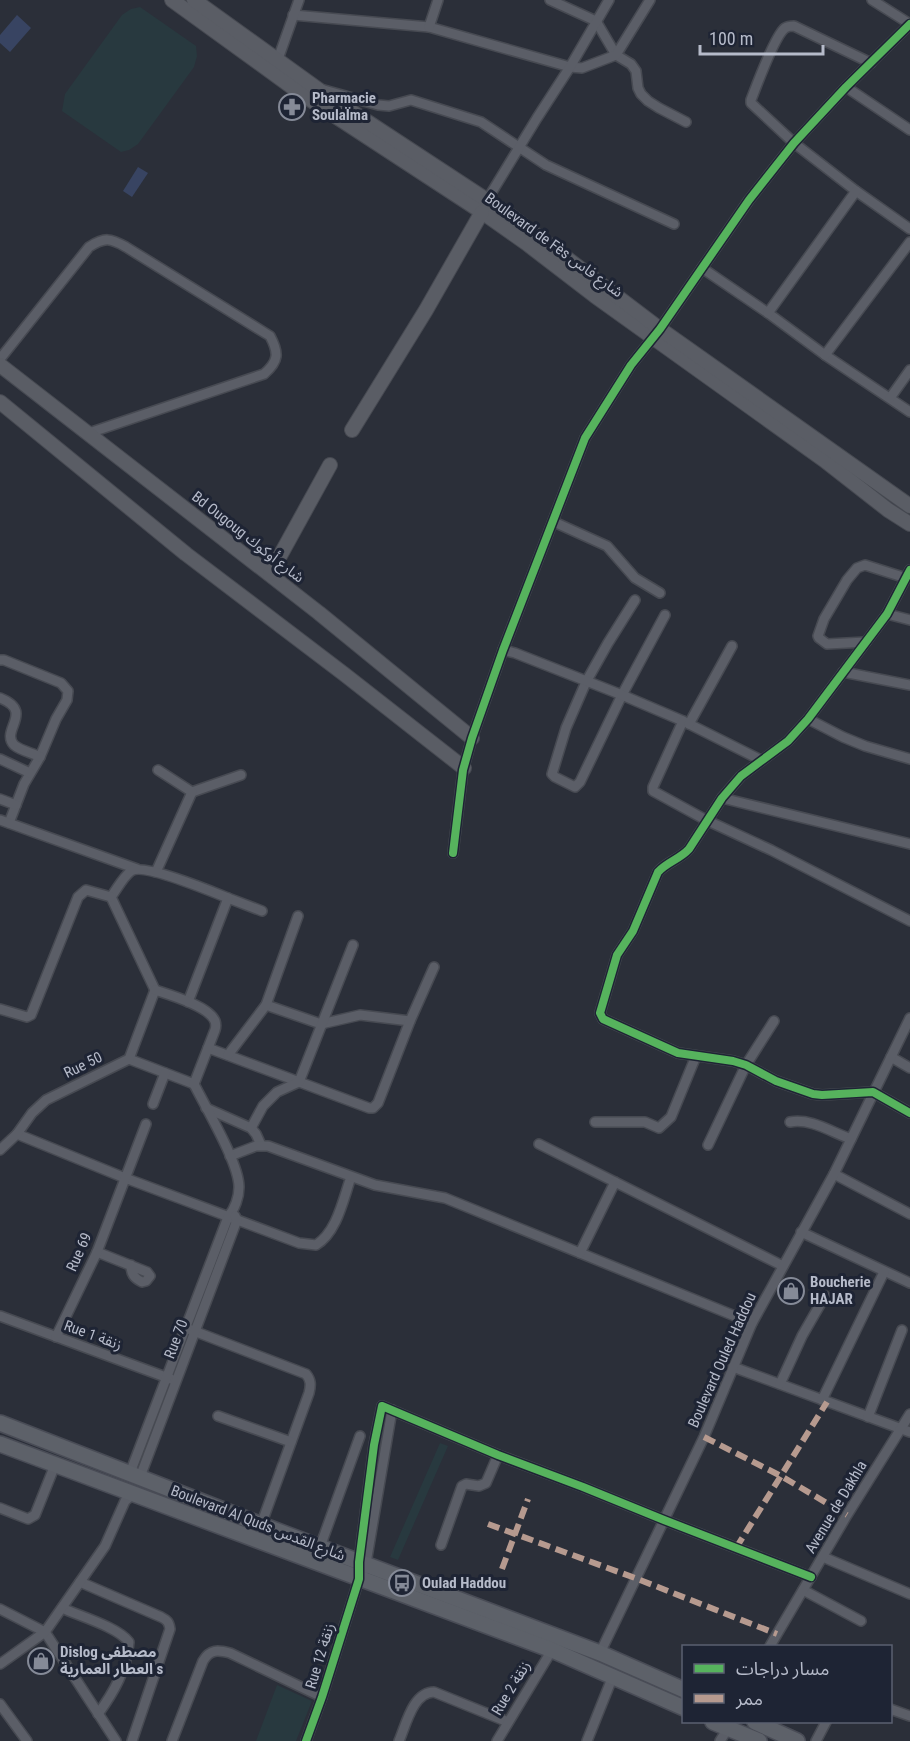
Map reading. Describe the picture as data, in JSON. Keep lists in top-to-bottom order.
{
  "streets": {
    "main road": ["Boulevard de Fès شارع فاس", "Bd Ougoug شارع أوكوك", "Boulevard Al Quds شارع القدس"],
    "street": [
      "Rue 50",
      "Rue 69",
      "Rue 1 زنقة",
      "Rue 70",
      "Boulevard Ouled Haddou",
      "Avenue de Dakhla",
      "Rue 12 زنقة",
      "Rue 2 زنقة"
    ]
  },
  "crossings": [
    ["Rue 69", "Rue 1 زنقة"],
    ["Rue 1 زنقة", "Rue 70"],
    ["Rue 70", "Boulevard Al Quds شارع القدس"],
    ["Boulevard Ouled Haddou", "Boulevard Al Quds شارع القدس"],
    ["Boulevard Al Quds شارع القدس", "Rue 12 زنقة"],
    ["Boulevard Al Quds شارع القدس", "Rue 2 زنقة"]
  ],
  "places": {
    "pharmacy": ["Pharmacie SoulaÏma"],
    "shop": ["Boucherie HAJAR", "Dislog مصطفى العطار العمارية s"],
    "bus stop": ["Oulad Haddou"]
  },
  "legend": ["مسار دراجات", "ممر"],
  "scale_bar": "100 m"
}
